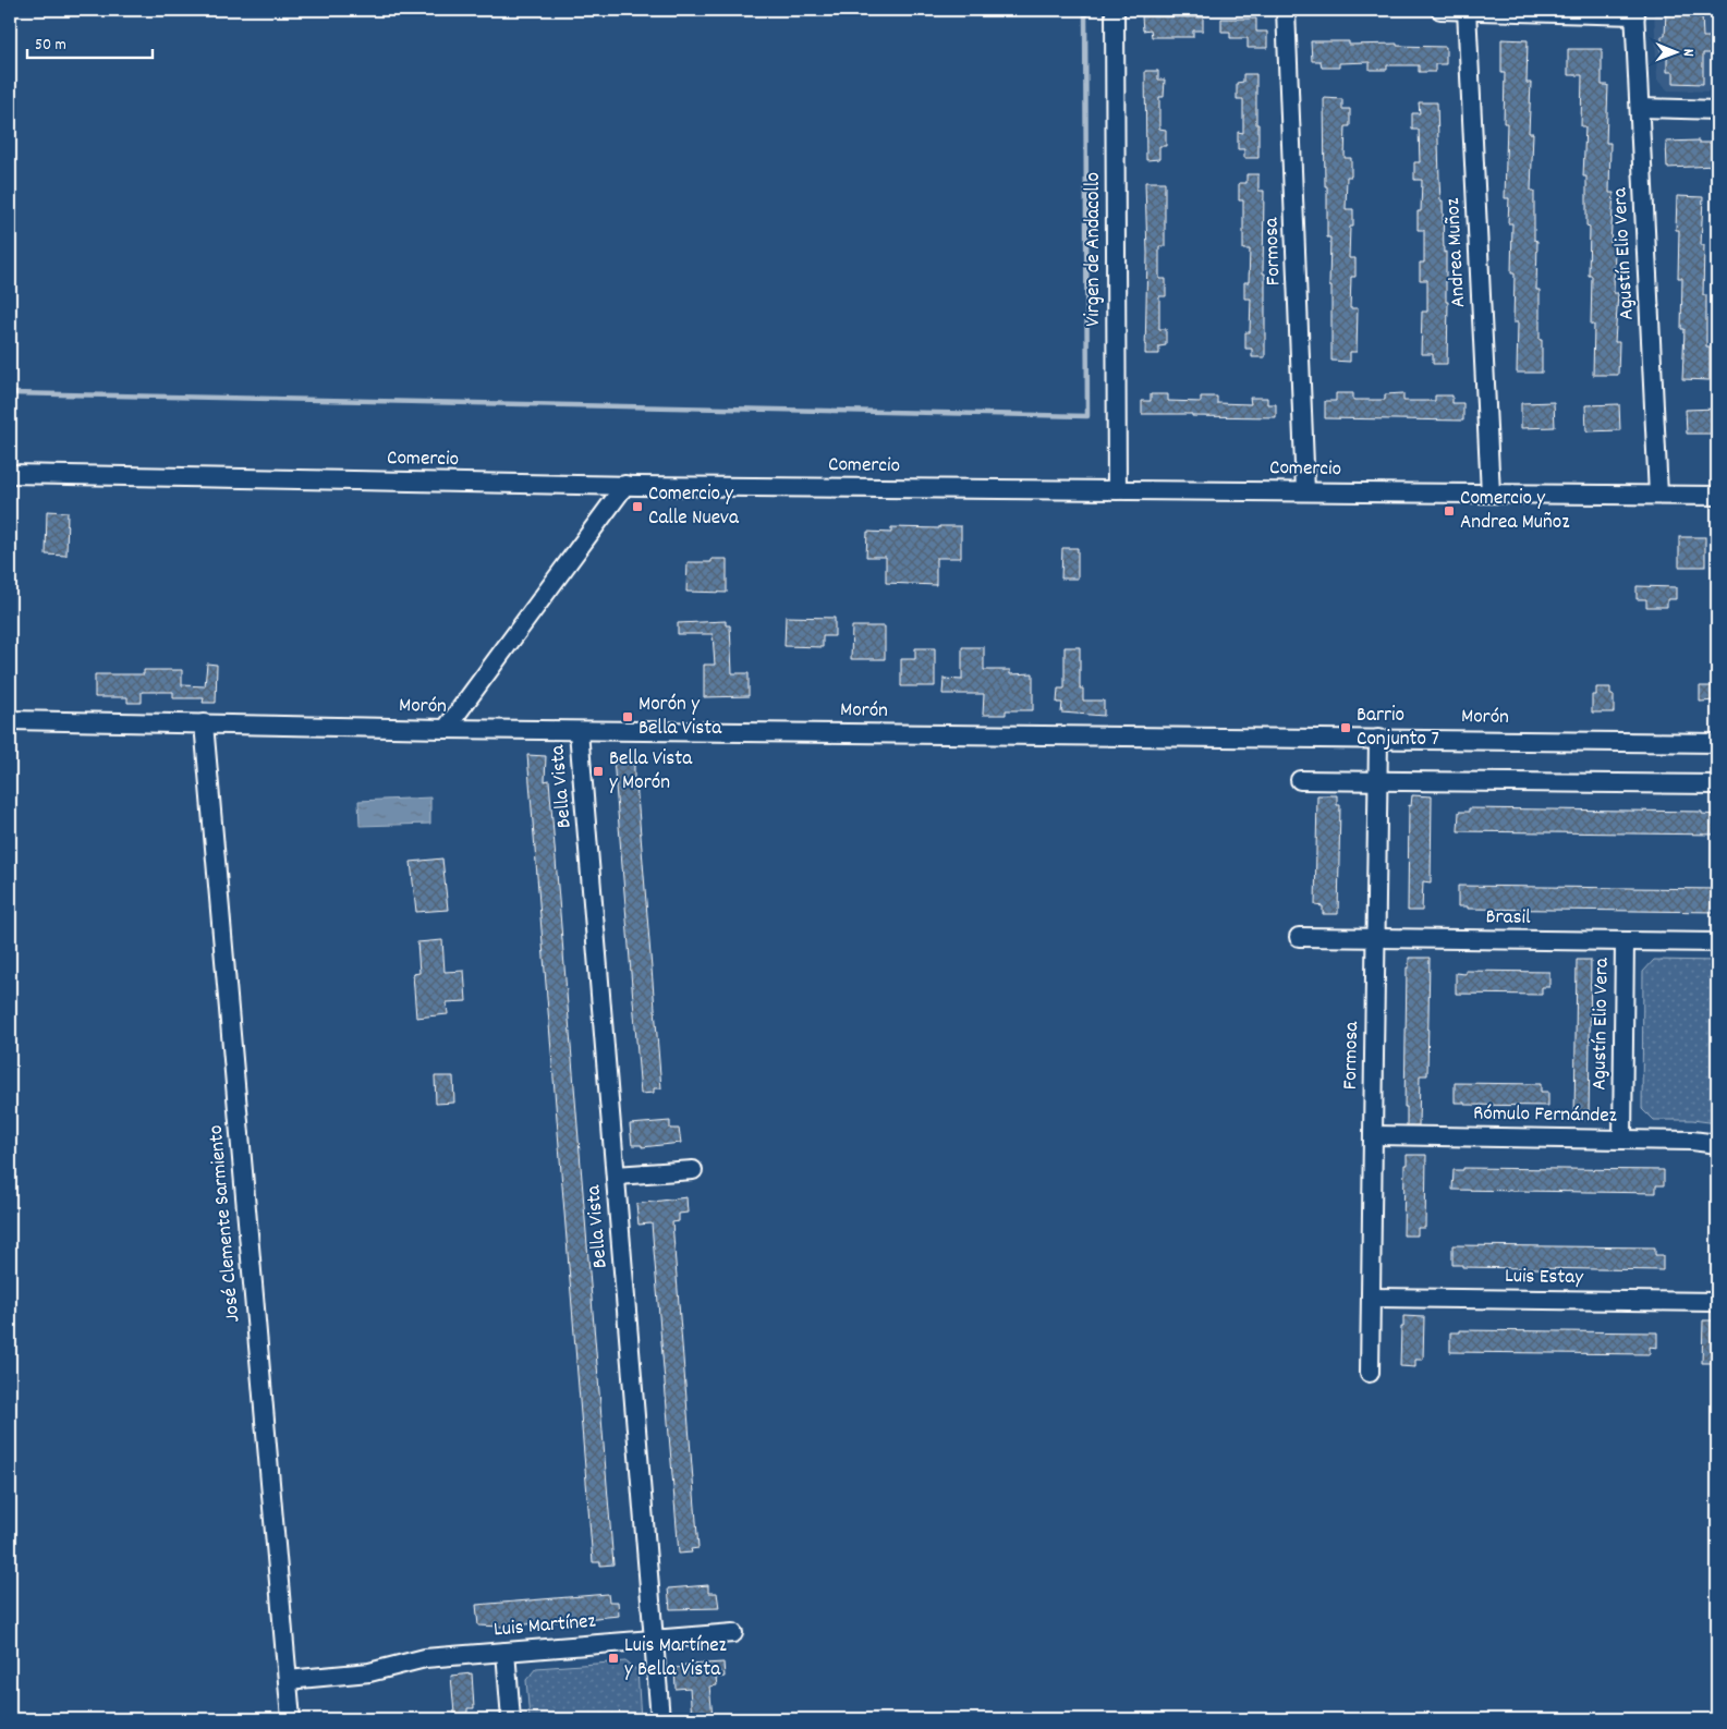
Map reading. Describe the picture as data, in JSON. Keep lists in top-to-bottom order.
{
  "streets": {
    "street": [
      "Virgen de Andacollo",
      "Formosa",
      "Andrea Muñoz",
      "Agustín Elio Vera",
      "Comercio",
      "Morón",
      "Bella Vista",
      "Brasil",
      "Rómulo Fernández",
      "José Clemente Sarmiento",
      "Luis Estay",
      "Luis Martínez"
    ]
  },
  "crossings": [
    ["Virgen de Andacollo", "Comercio"],
    ["Formosa", "Comercio"],
    ["Formosa", "Morón"],
    ["Formosa", "Brasil"],
    ["Formosa", "Rómulo Fernández"],
    ["Formosa", "Luis Estay"],
    ["Andrea Muñoz", "Comercio"],
    ["Agustín Elio Vera", "Comercio"],
    ["Agustín Elio Vera", "Brasil"],
    ["Agustín Elio Vera", "Rómulo Fernández"],
    ["Morón", "Bella Vista"],
    ["Morón", "José Clemente Sarmiento"],
    ["Bella Vista", "Luis Martínez"],
    ["José Clemente Sarmiento", "Luis Martínez"]
  ],
  "places": {
    "transit": [
      "Comercio y Calle Nueva",
      "Comercio y Andrea Muñoz",
      "Morón y Bella Vista",
      "Barrio Conjunto 7",
      "Bella Vista y Morón",
      "Luis Martínez y Bella Vista"
    ]
  },
  "scale_bar": "50 m",
  "north": "right"
}
